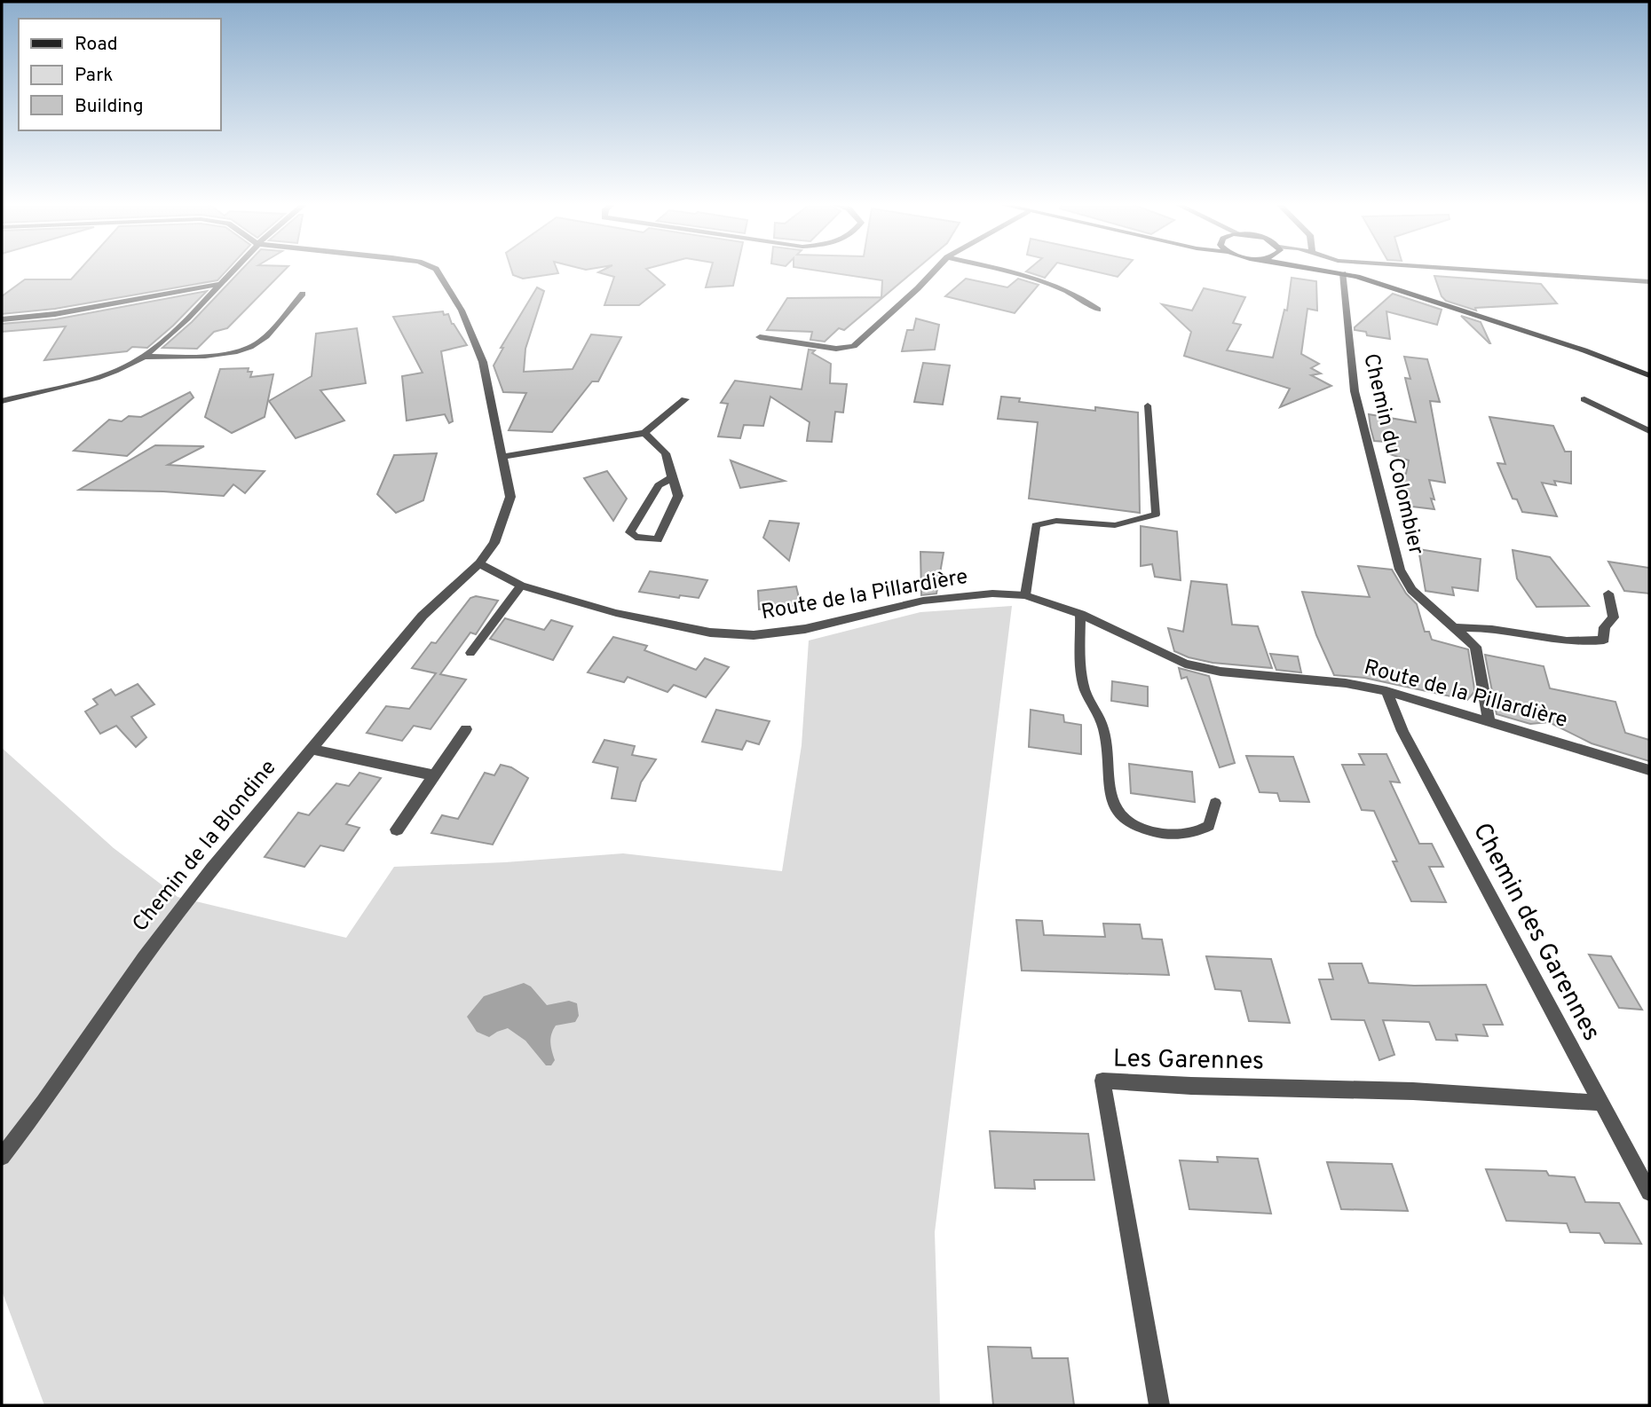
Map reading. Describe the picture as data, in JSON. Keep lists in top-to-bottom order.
{
  "streets": {
    "street": [
      "Chemin du Colombier",
      "Route de la Pillardière",
      "Chemin de la Blondine",
      "Chemin des Garennes",
      "Les Garennes"
    ]
  },
  "crossings": [
    ["Chemin du Colombier", "Route de la Pillardière"],
    ["Route de la Pillardière", "Chemin de la Blondine"],
    ["Route de la Pillardière", "Chemin des Garennes"],
    ["Chemin des Garennes", "Les Garennes"]
  ],
  "legend": ["Road", "Park", "Building"]
}
